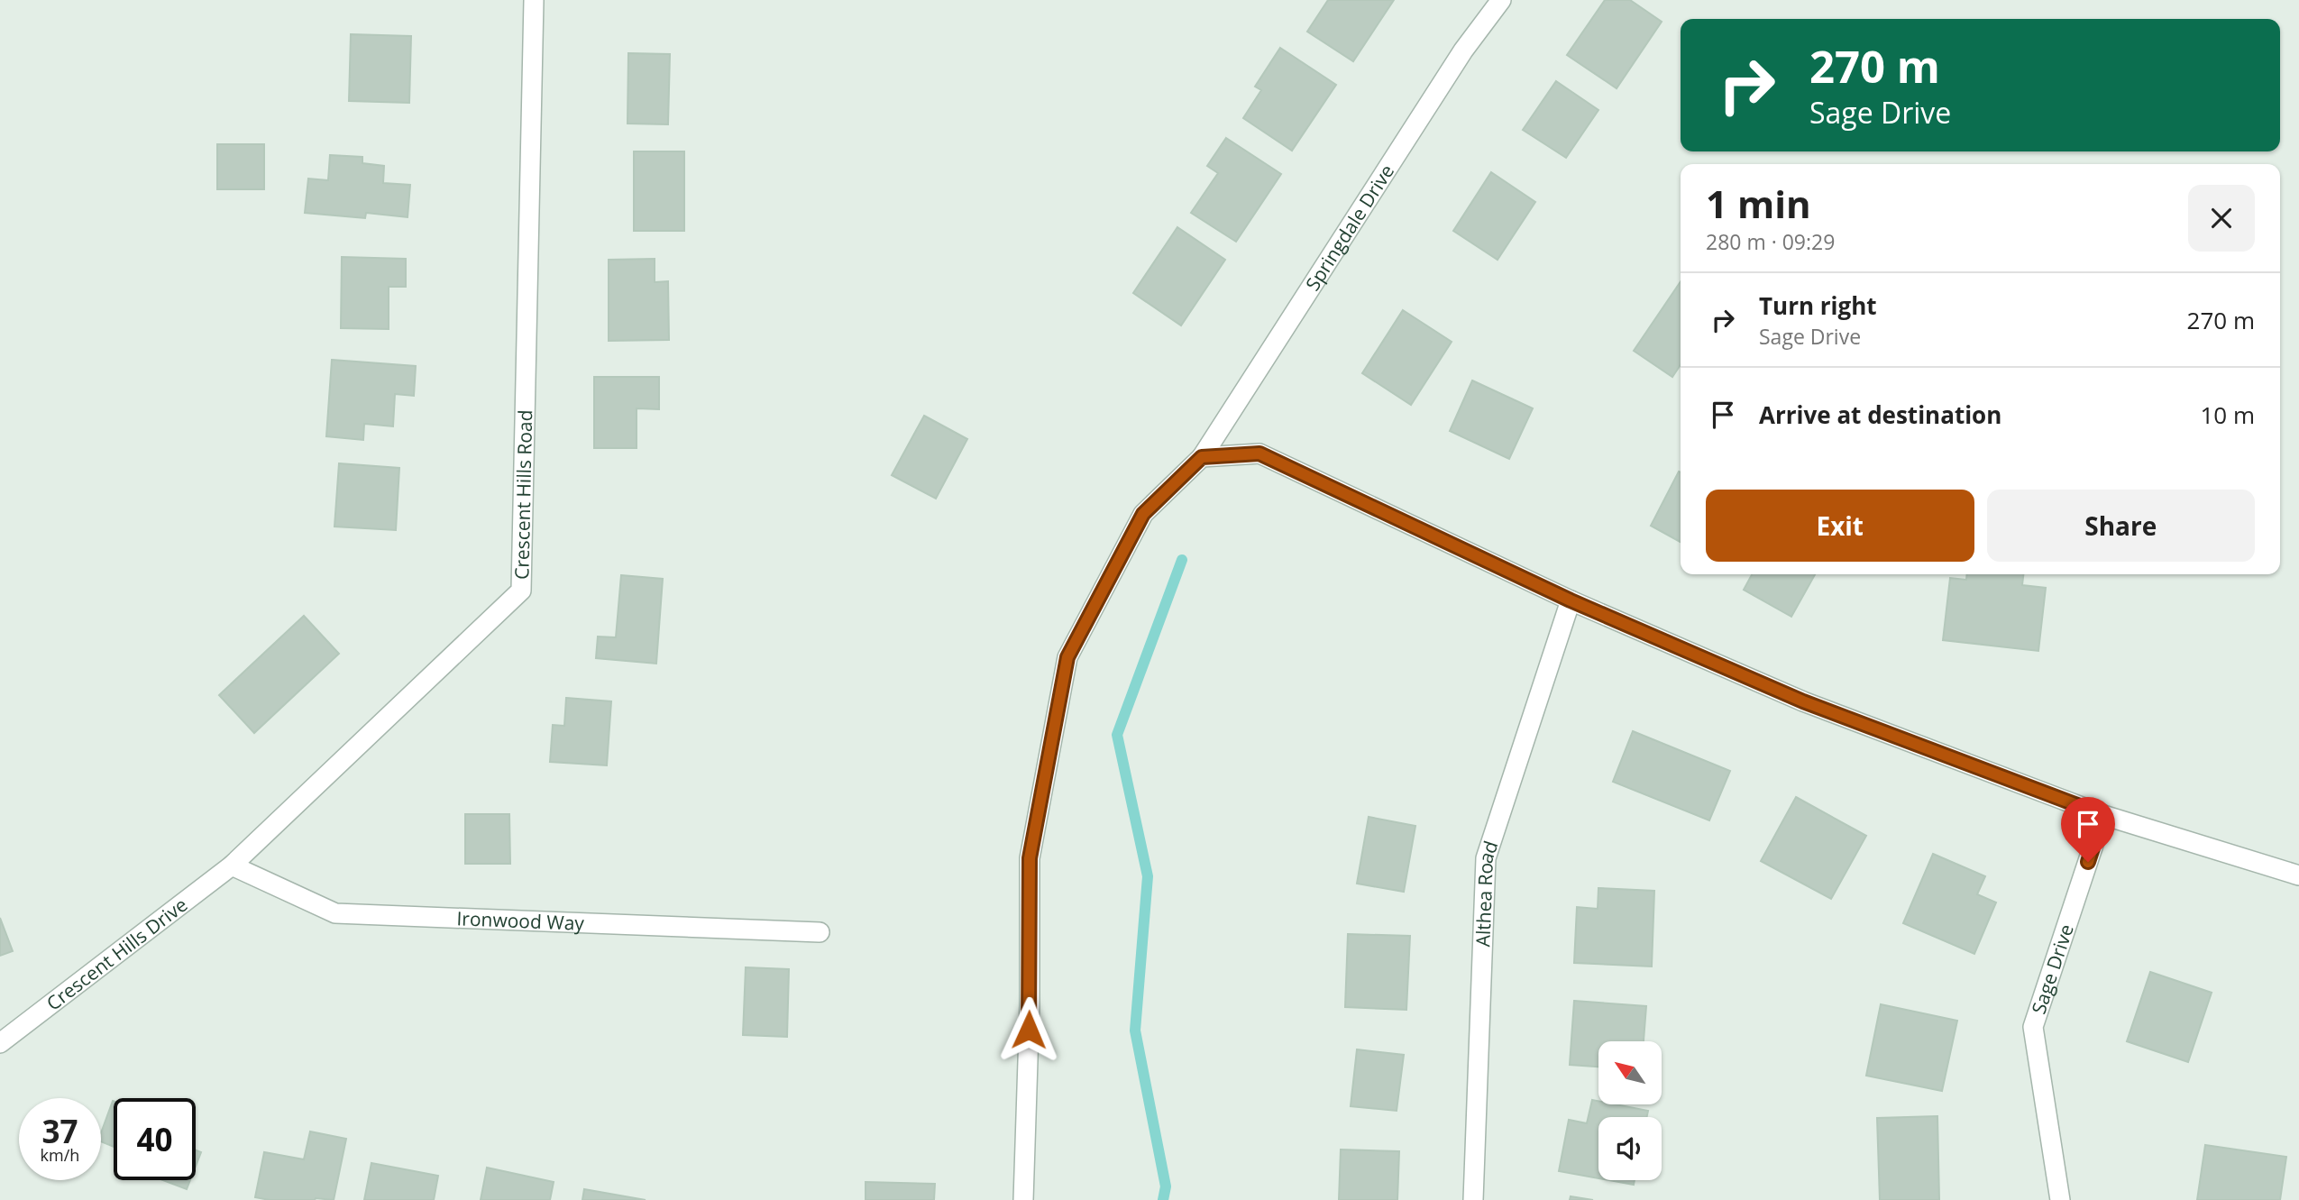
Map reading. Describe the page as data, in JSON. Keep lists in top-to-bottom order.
{
  "streets": {
    "street": [
      "Springdale Drive",
      "Crescent Hills Road",
      "Althea Road",
      "Ironwood Way",
      "Crescent Hills Drive",
      "Sage Drive"
    ]
  },
  "crossings": [
    ["Crescent Hills Road", "Ironwood Way"],
    ["Crescent Hills Road", "Crescent Hills Drive"],
    ["Ironwood Way", "Crescent Hills Drive"]
  ],
  "north": "top left",
  "page": {
    "turn": ["270 m", "Sage Drive"],
    "heading": ["1 min", "280 m · 09:29"],
    "list": [
      {
        "name": "Turn right",
        "note": "Sage Drive",
        "value": "270 m"
      },
      {
        "name": "Arrive at destination",
        "value": "10 m"
      }
    ],
    "buttons": ["Exit", "Share"],
    "speed": "37 km/h",
    "limit": "40"
  }
}
